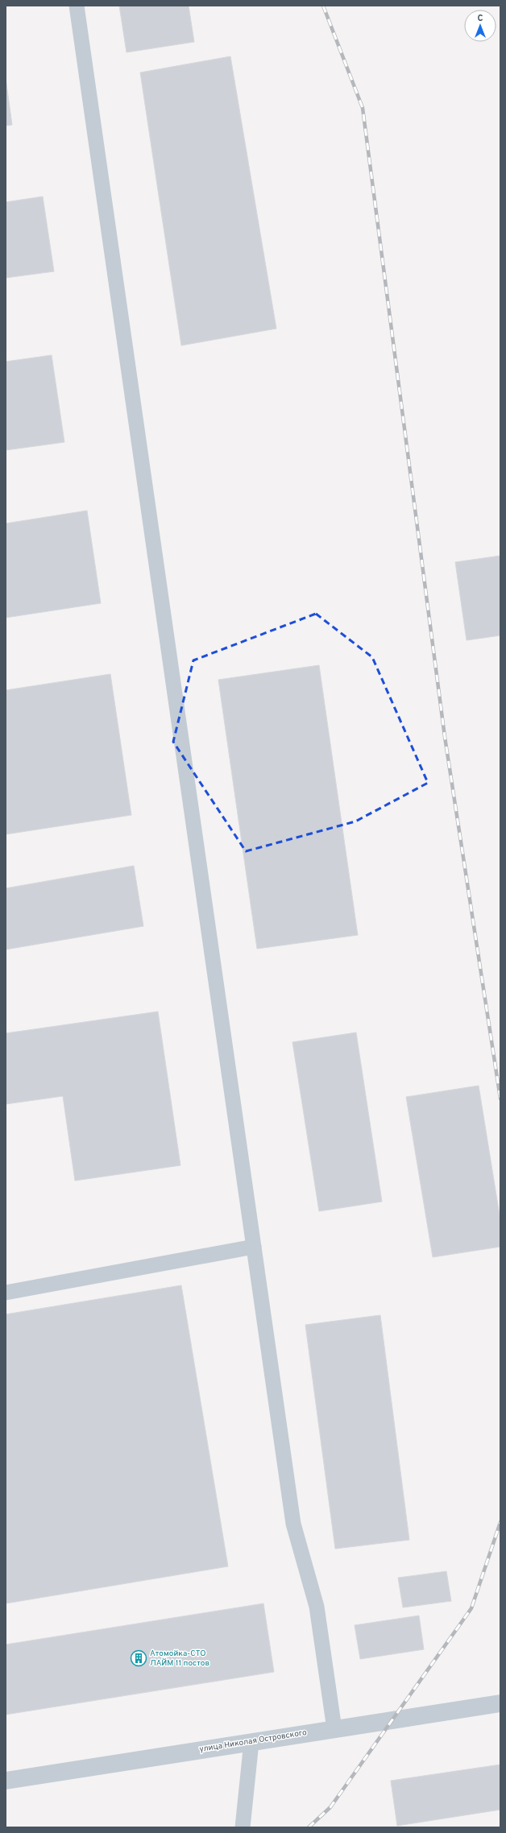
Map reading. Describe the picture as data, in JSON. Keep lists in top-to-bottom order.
{
  "streets": {
    "street": ["улица Николая Островского"]
  },
  "places": {
    "building": ["Атомойка-СТО ЛАЙМ 11 постов"]
  },
  "north": "top"
}
